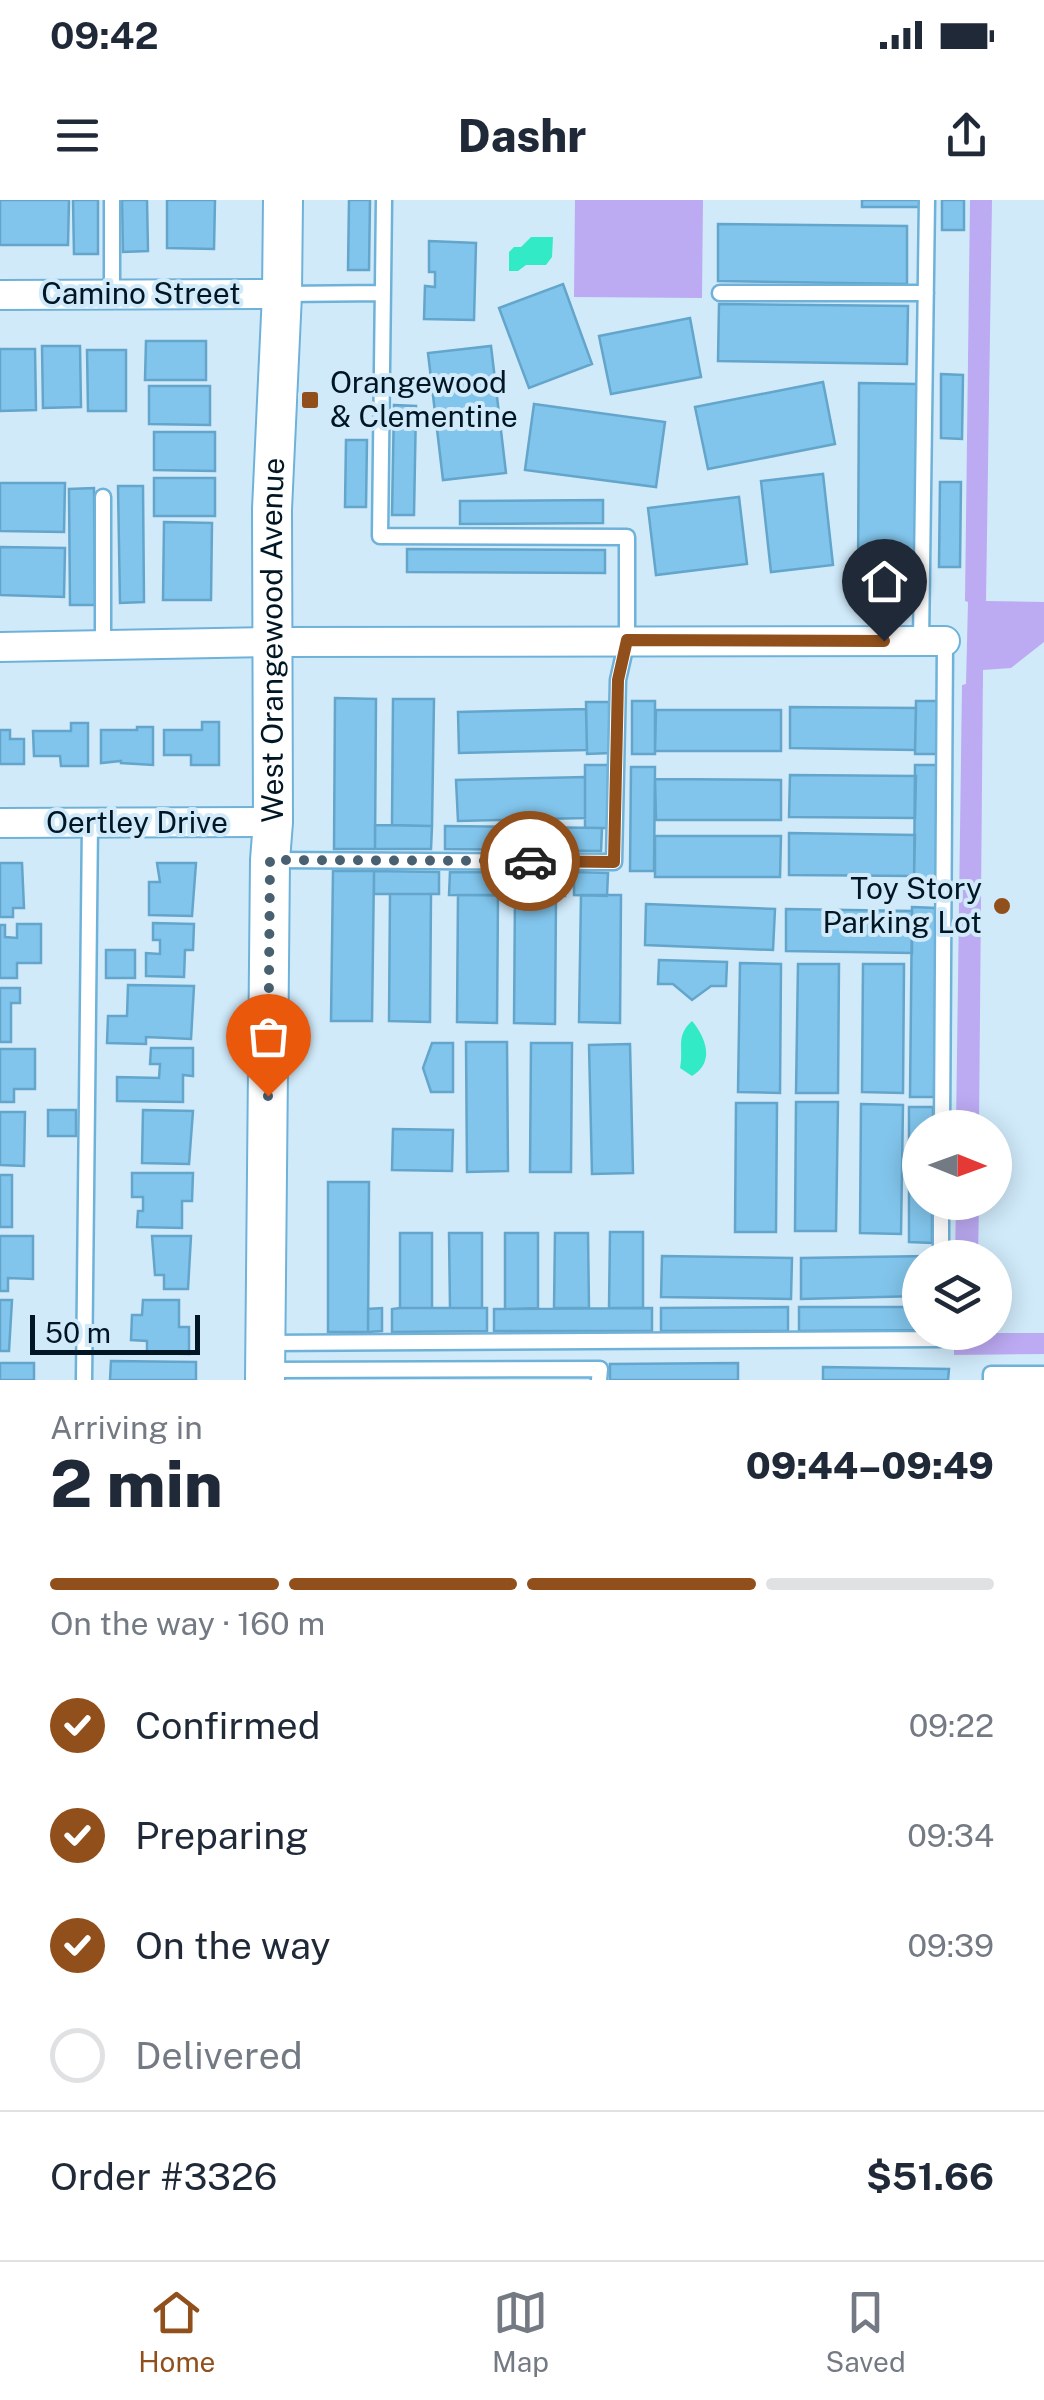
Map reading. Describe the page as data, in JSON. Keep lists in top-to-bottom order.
{
  "streets": {
    "main road": ["West Orangewood Avenue"],
    "street": ["Camino Street", "Oertley Drive"]
  },
  "crossings": [
    ["Camino Street", "West Orangewood Avenue"],
    ["West Orangewood Avenue", "Oertley Drive"]
  ],
  "places": {
    "transit": ["Orangewood & Clementine"],
    "other": ["Toy Story Parking Lot"]
  },
  "scale_bar": "50 m",
  "north": "right",
  "page": {
    "status": "09:42",
    "header": "Dashr",
    "scale": "50 m",
    "heading": ["2 min", "Arriving in", "09:44–09:49"],
    "panel": ["Order #3326", "$51.66"],
    "bar": "On the way · 160 m",
    "list": [
      ["Confirmed", "09:22"],
      ["Preparing", "09:34"],
      ["On the way", "09:39"],
      "Delivered"
    ],
    "tabs": ["Home", "Map", "Saved"]
  }
}
